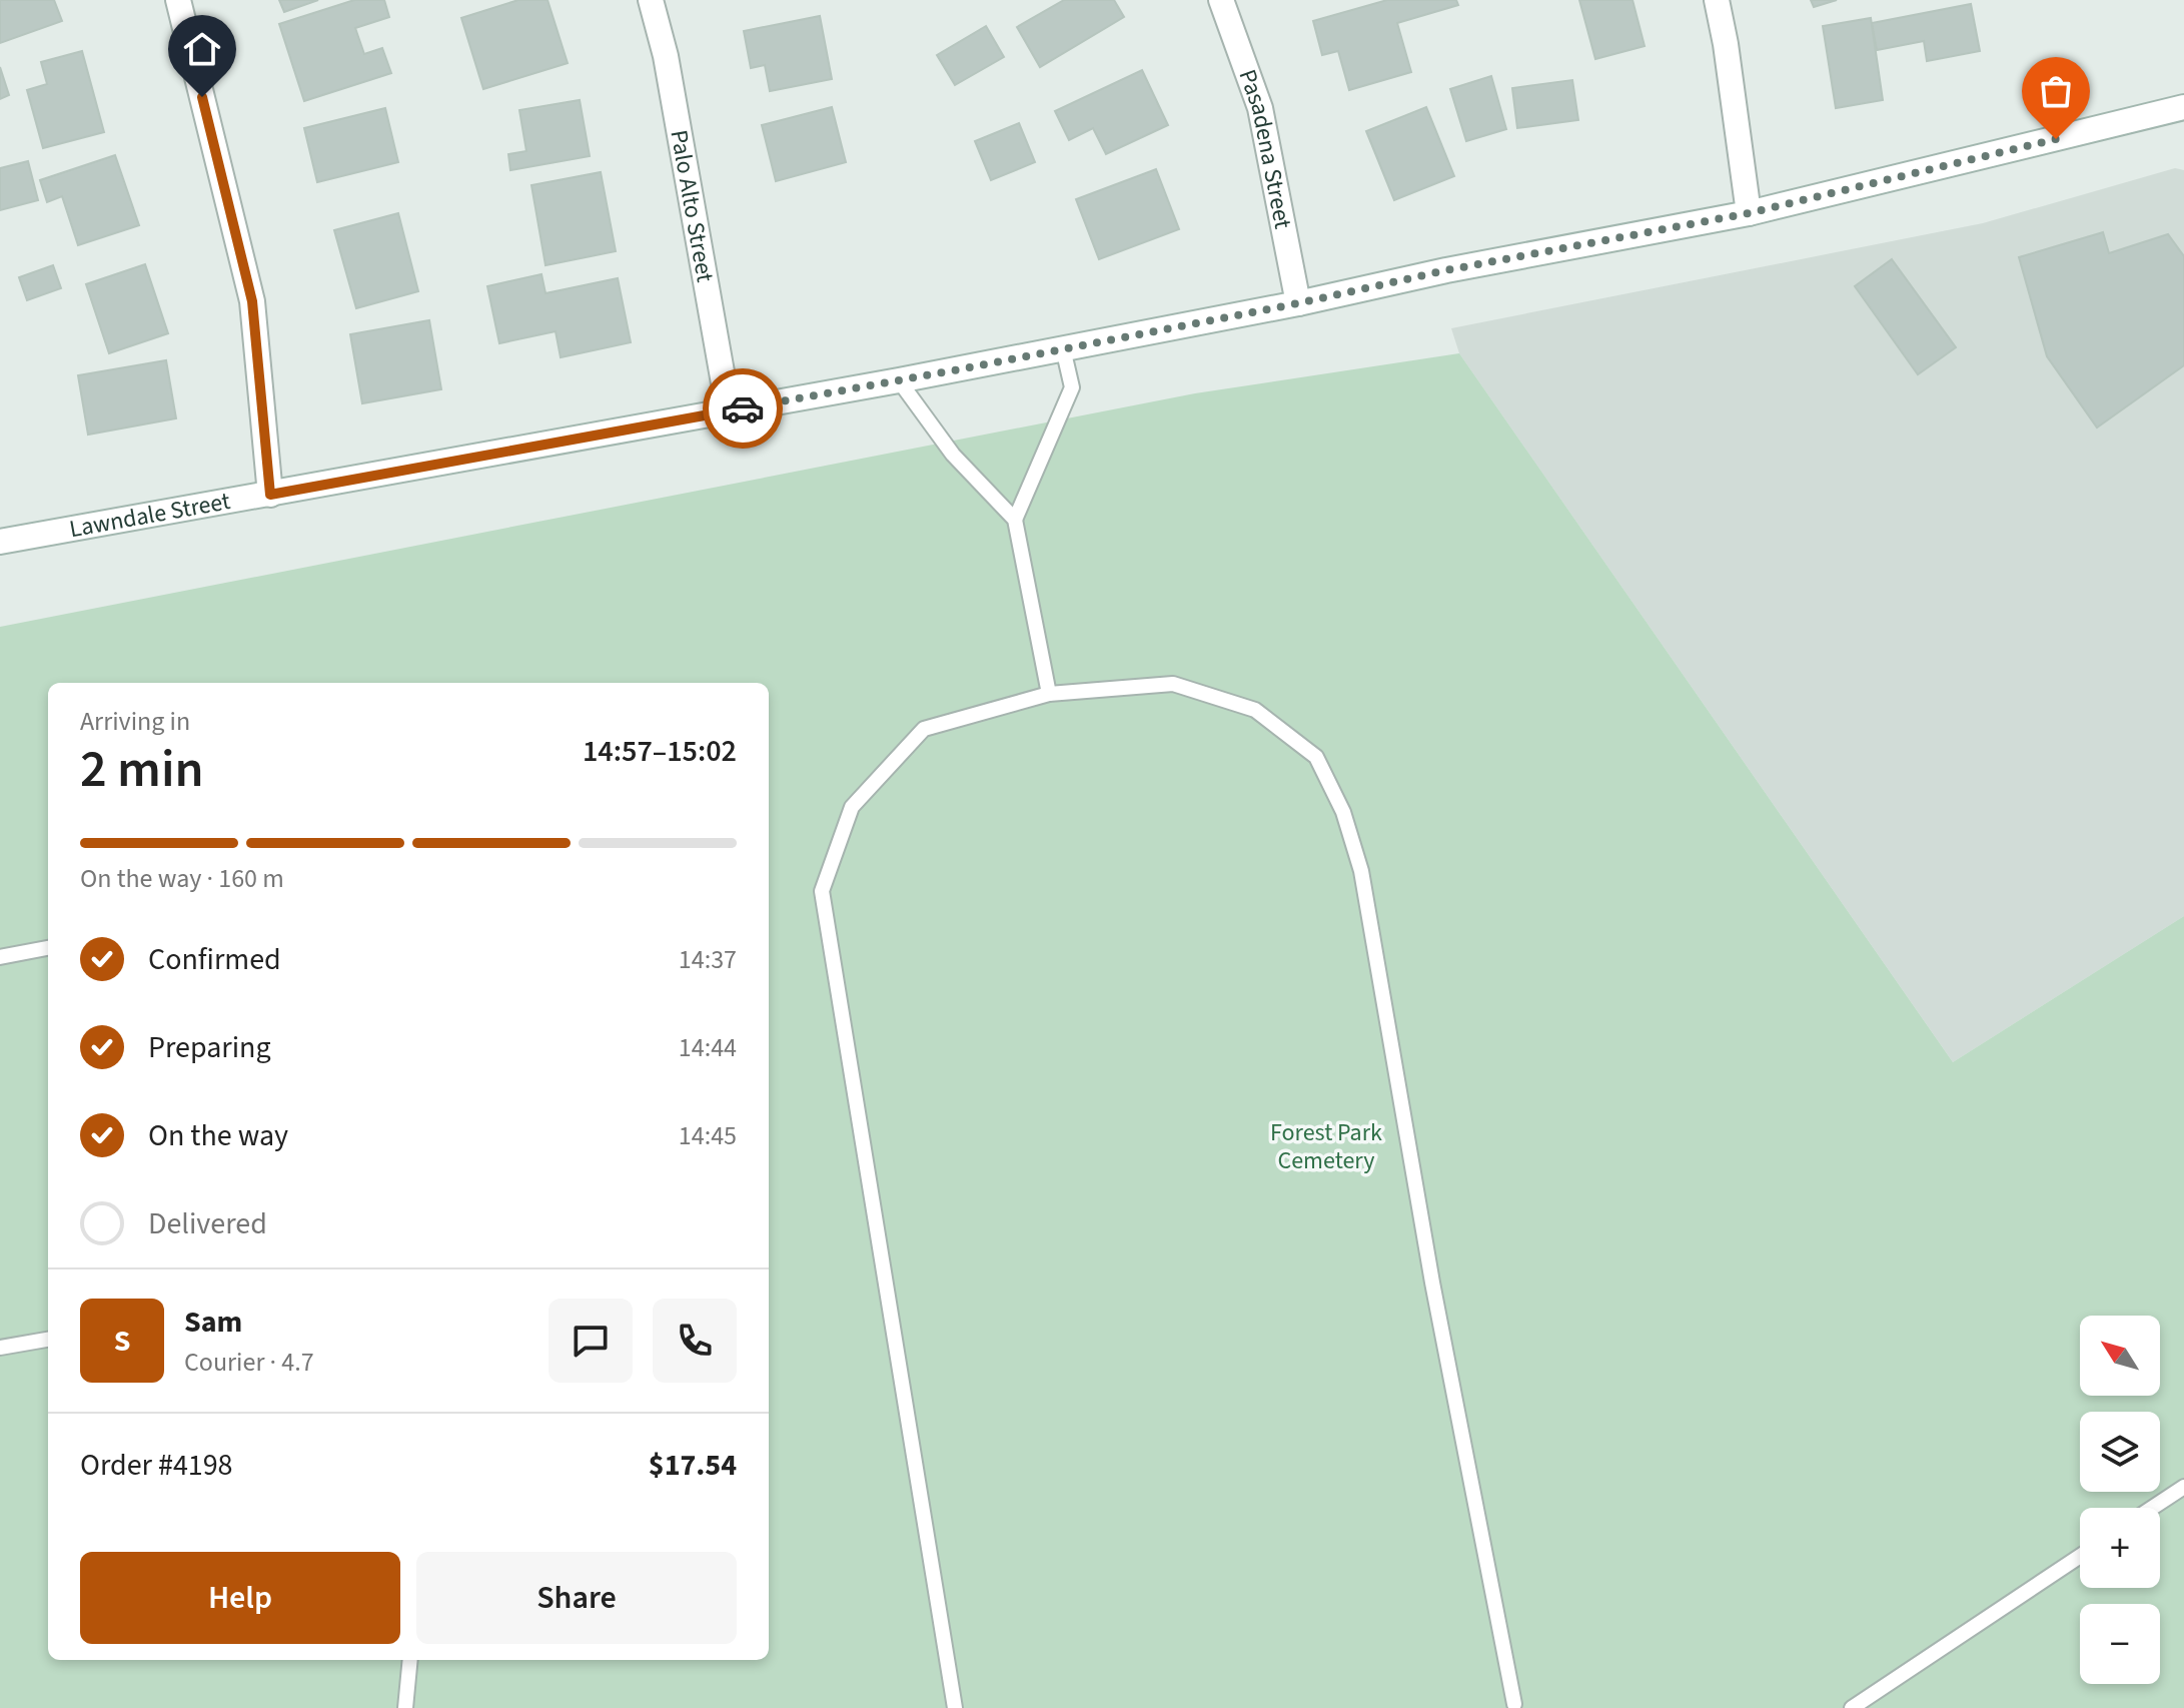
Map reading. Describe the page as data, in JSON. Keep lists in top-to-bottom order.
{
  "streets": {
    "main road": ["Pasadena Street", "Palo Alto Street", "Lawndale Street"]
  },
  "crossings": [
    ["Pasadena Street", "Lawndale Street"],
    ["Palo Alto Street", "Lawndale Street"]
  ],
  "parks": ["Forest Park Cemetery"],
  "north": "top left",
  "page": {
    "heading": ["2 min", "Arriving in", "14:57–15:02"],
    "panel": [
      "Sam",
      "Courier · 4.7",
      "Order #4198",
      "$17.54"
    ],
    "bar": "On the way · 160 m",
    "list": [
      ["Confirmed", "14:37"],
      ["Preparing", "14:44"],
      ["On the way", "14:45"],
      "Delivered"
    ],
    "round": "S",
    "map_buttons": ["+", "−"],
    "buttons": ["Help", "Share"]
  }
}
